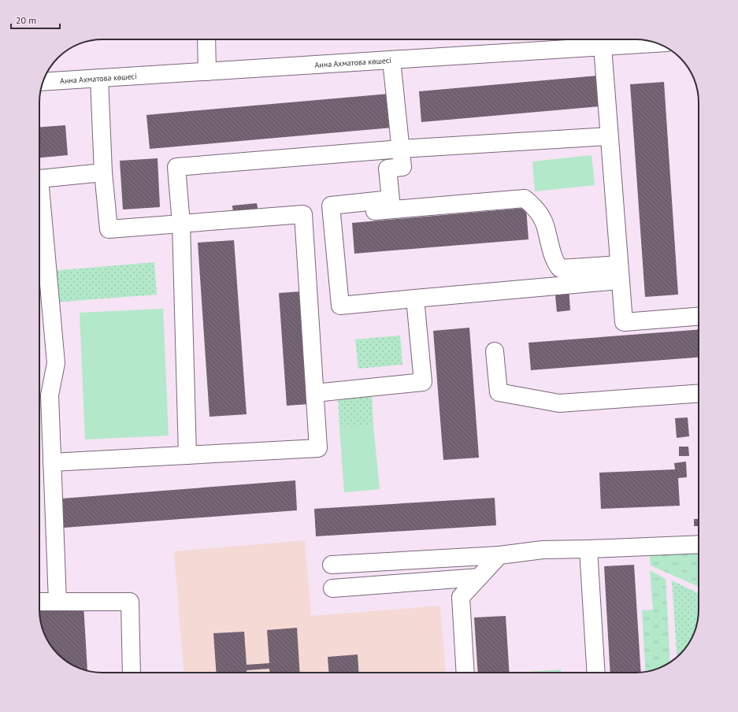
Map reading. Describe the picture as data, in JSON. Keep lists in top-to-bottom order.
{
  "streets": {
    "street": ["Анна Ахматова көшесі"]
  },
  "scale_bar": "20 m"
}
